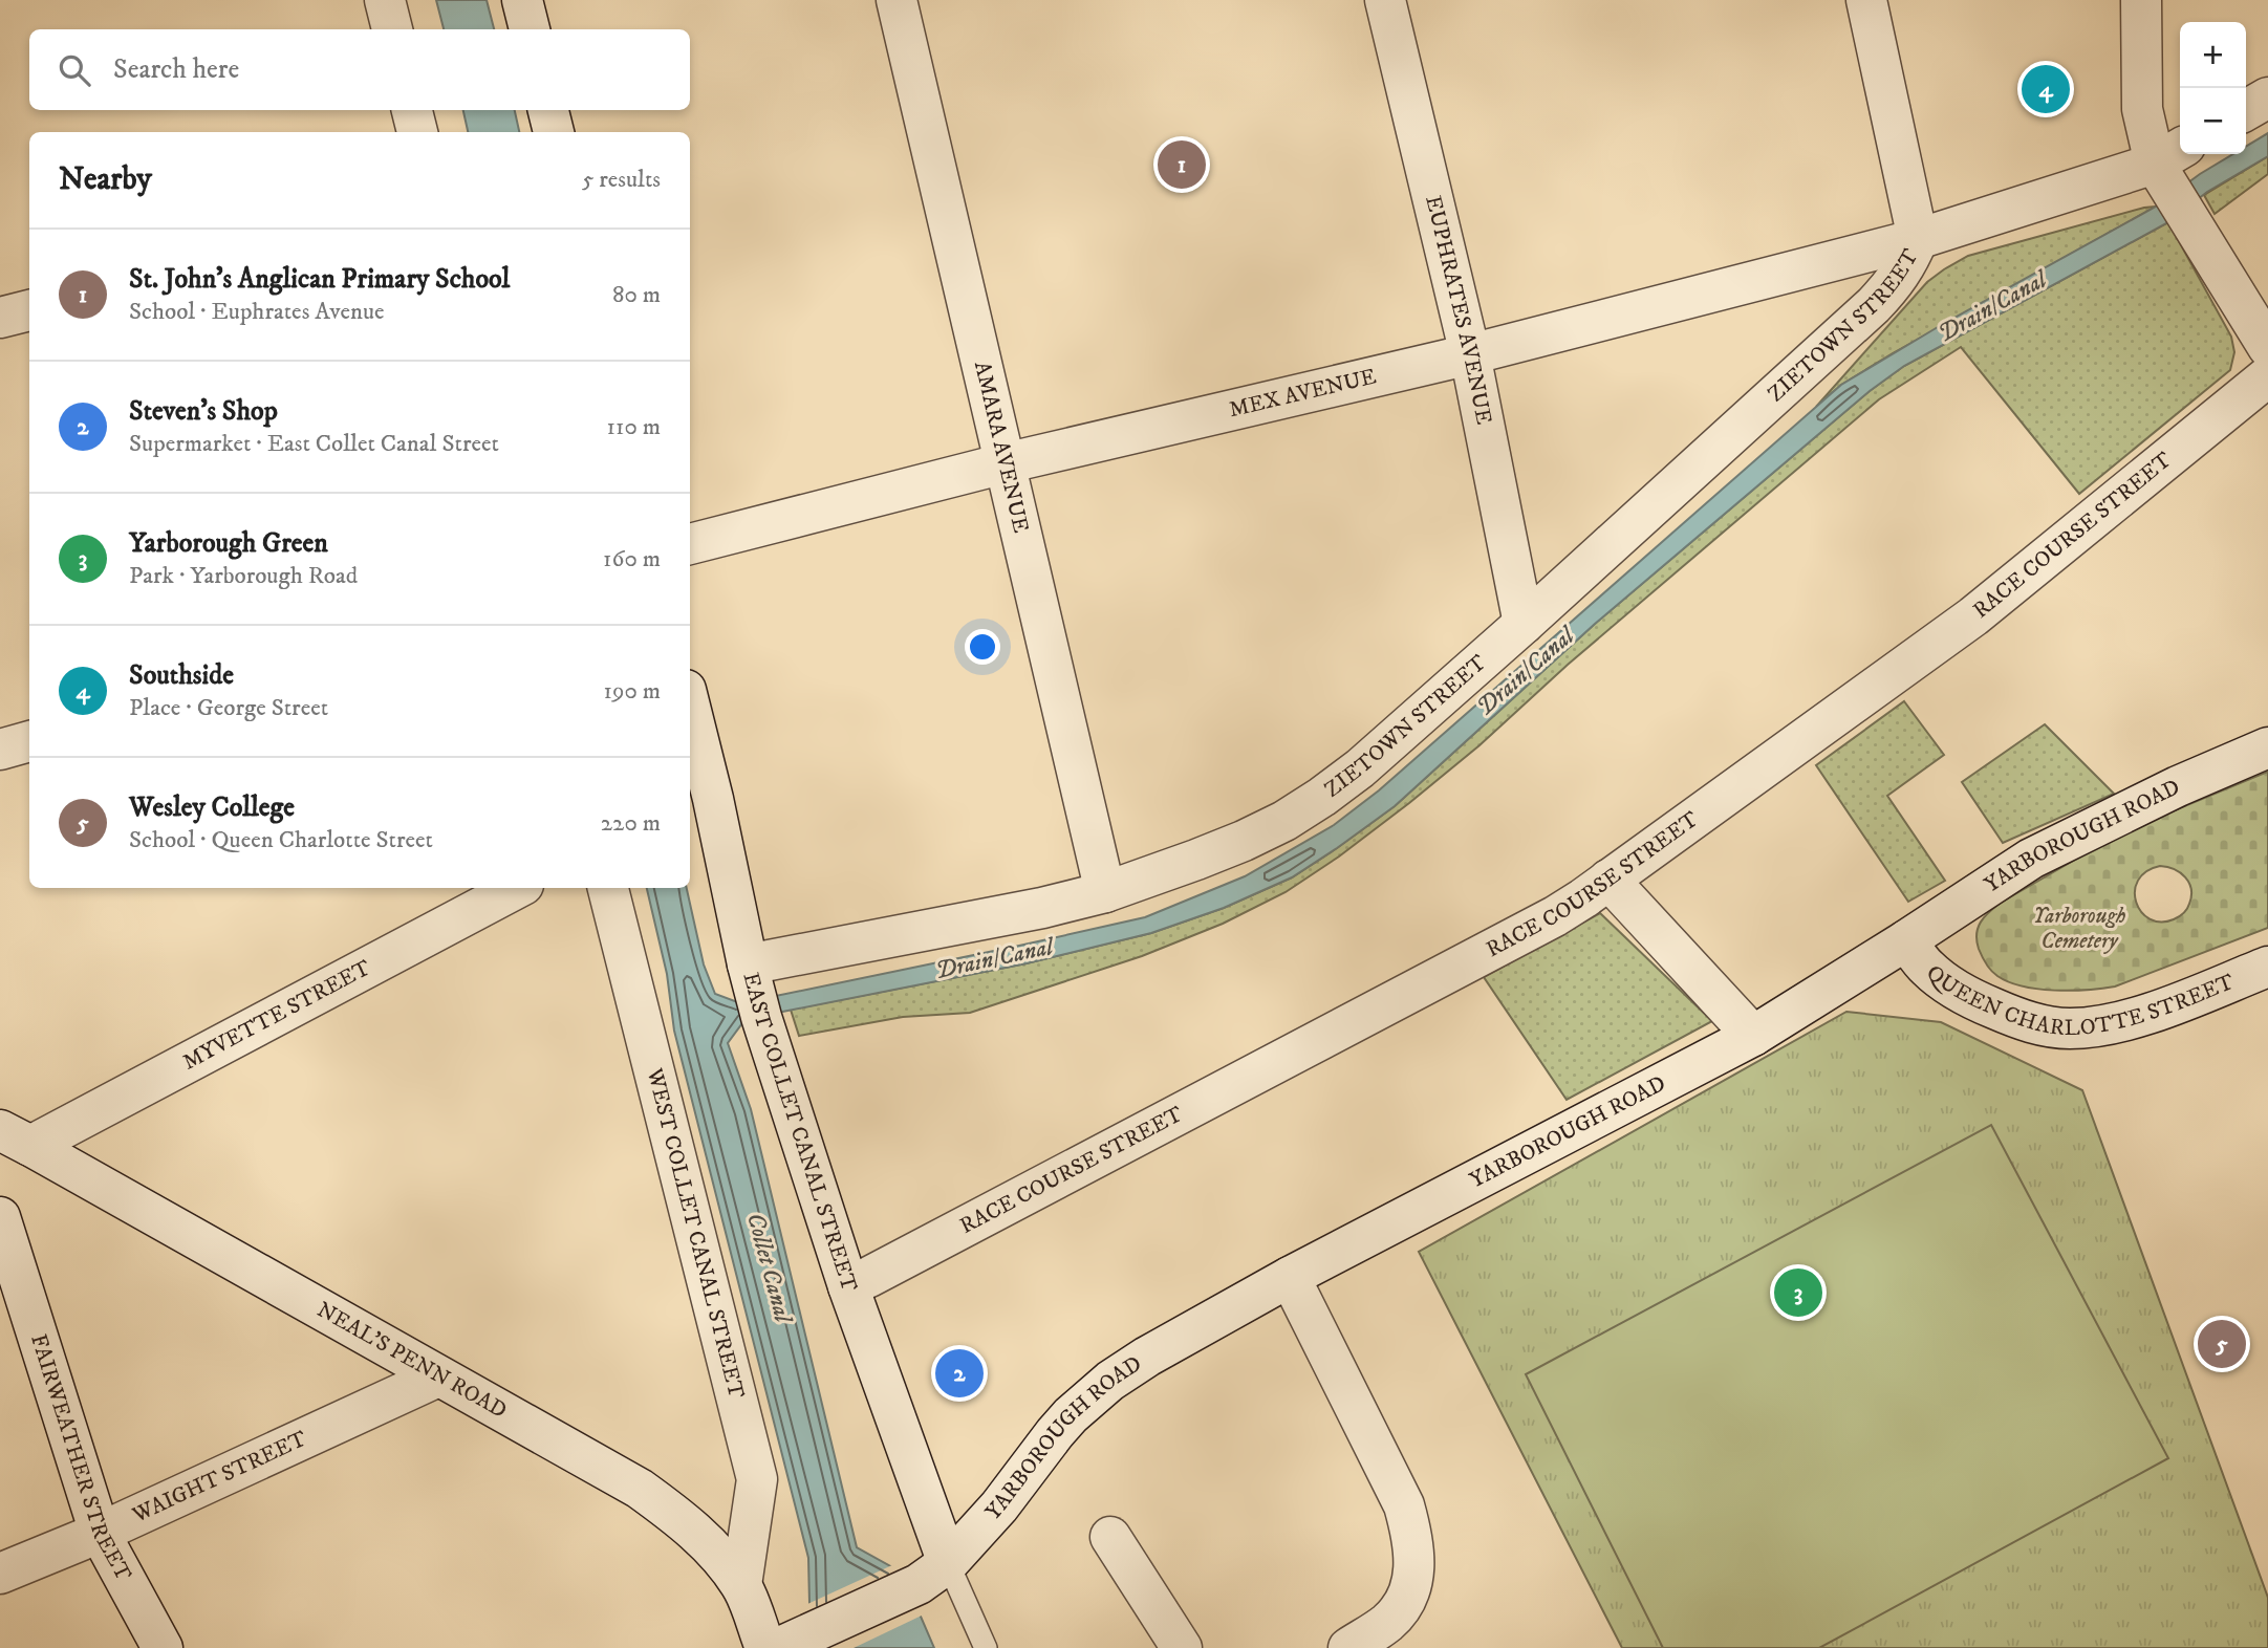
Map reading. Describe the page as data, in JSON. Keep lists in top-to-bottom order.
{
  "streets": {
    "street": [
      "EUPHRATES AVENUE",
      "ZIETOWN STREET",
      "MEX AVENUE",
      "AMARA AVENUE",
      "RACE COURSE STREET",
      "YARBOROUGH ROAD",
      "QUEEN CHARLOTTE STREET",
      "MYVETTE STREET",
      "EAST COLLET CANAL STREET",
      "WEST COLLET CANAL STREET",
      "NEAL'S PENN ROAD",
      "FAIRWEATHER STREET",
      "WAIGHT STREET"
    ]
  },
  "crossings": [
    ["EUPHRATES AVENUE", "ZIETOWN STREET"],
    ["EUPHRATES AVENUE", "MEX AVENUE"],
    ["ZIETOWN STREET", "MEX AVENUE"],
    ["ZIETOWN STREET", "AMARA AVENUE"],
    ["ZIETOWN STREET", "EAST COLLET CANAL STREET"],
    ["MEX AVENUE", "AMARA AVENUE"],
    ["RACE COURSE STREET", "EAST COLLET CANAL STREET"],
    ["YARBOROUGH ROAD", "QUEEN CHARLOTTE STREET"],
    ["YARBOROUGH ROAD", "EAST COLLET CANAL STREET"],
    ["MYVETTE STREET", "NEAL'S PENN ROAD"],
    ["WEST COLLET CANAL STREET", "NEAL'S PENN ROAD"],
    ["NEAL'S PENN ROAD", "WAIGHT STREET"],
    ["FAIRWEATHER STREET", "WAIGHT STREET"]
  ],
  "water": ["Drain/Canal", "Collet Canal"],
  "parks": ["Yarborough Cemetery"],
  "page": {
    "map_buttons": ["+", "−"],
    "search": "Search here",
    "pins": [
      "4",
      "1",
      "3",
      "5",
      "2"
    ],
    "heading": ["Nearby", "5 results"],
    "list": [
      {
        "mark": "1",
        "name": "St. John's Anglican Primary School",
        "note": "School · Euphrates Avenue",
        "value": "80 m"
      },
      {
        "mark": "2",
        "name": "Steven's Shop",
        "note": "Supermarket · East Collet Canal Street",
        "value": "110 m"
      },
      {
        "mark": "3",
        "name": "Yarborough Green",
        "note": "Park · Yarborough Road",
        "value": "160 m"
      },
      {
        "mark": "4",
        "name": "Southside",
        "note": "Place · George Street",
        "value": "190 m"
      },
      {
        "mark": "5",
        "name": "Wesley College",
        "note": "School · Queen Charlotte Street",
        "value": "220 m"
      }
    ]
  }
}
